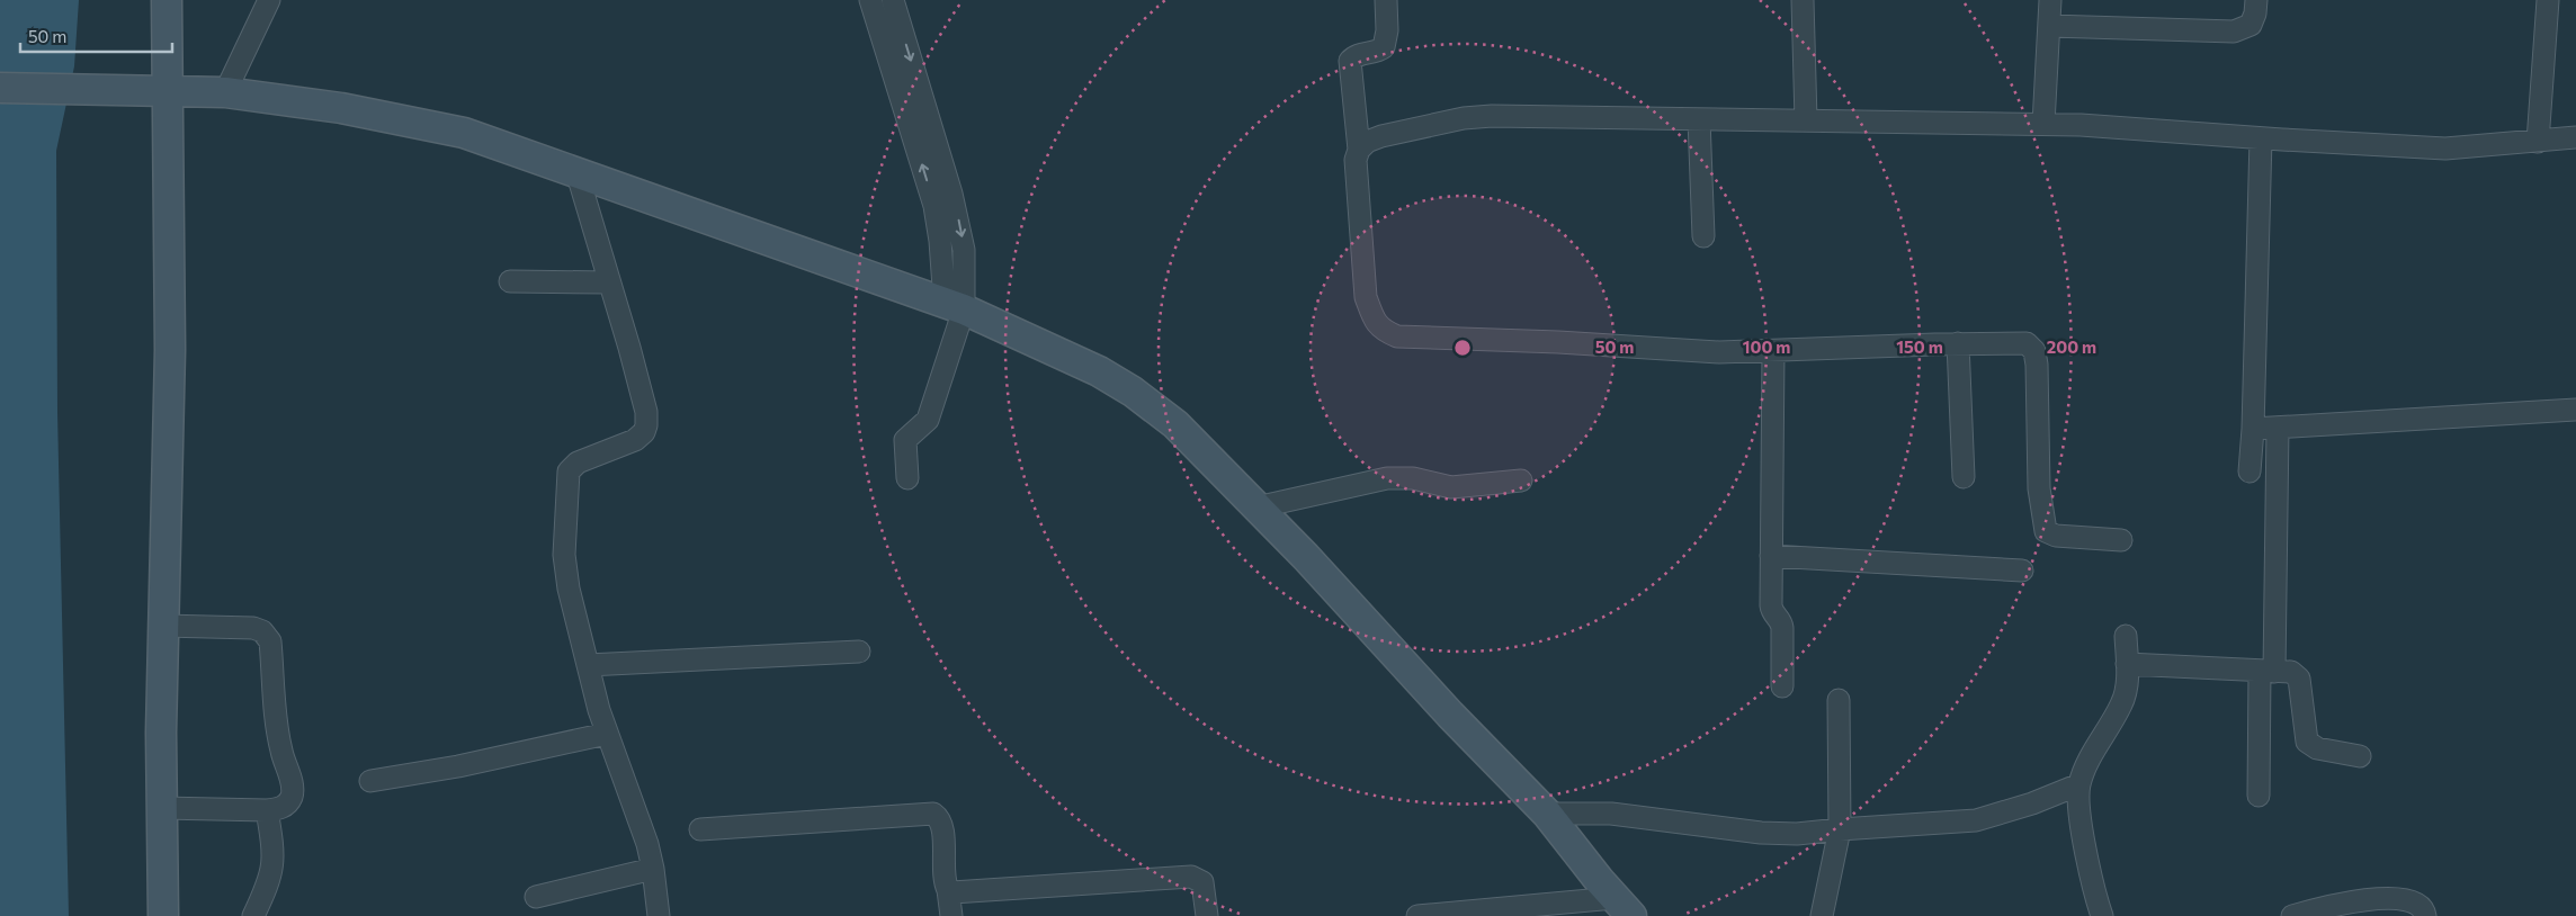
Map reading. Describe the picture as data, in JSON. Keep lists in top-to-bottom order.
{
  "scale_bar": "50 m",
  "rings": [
    "50 m",
    "100 m",
    "150 m",
    "200 m"
  ]
}
